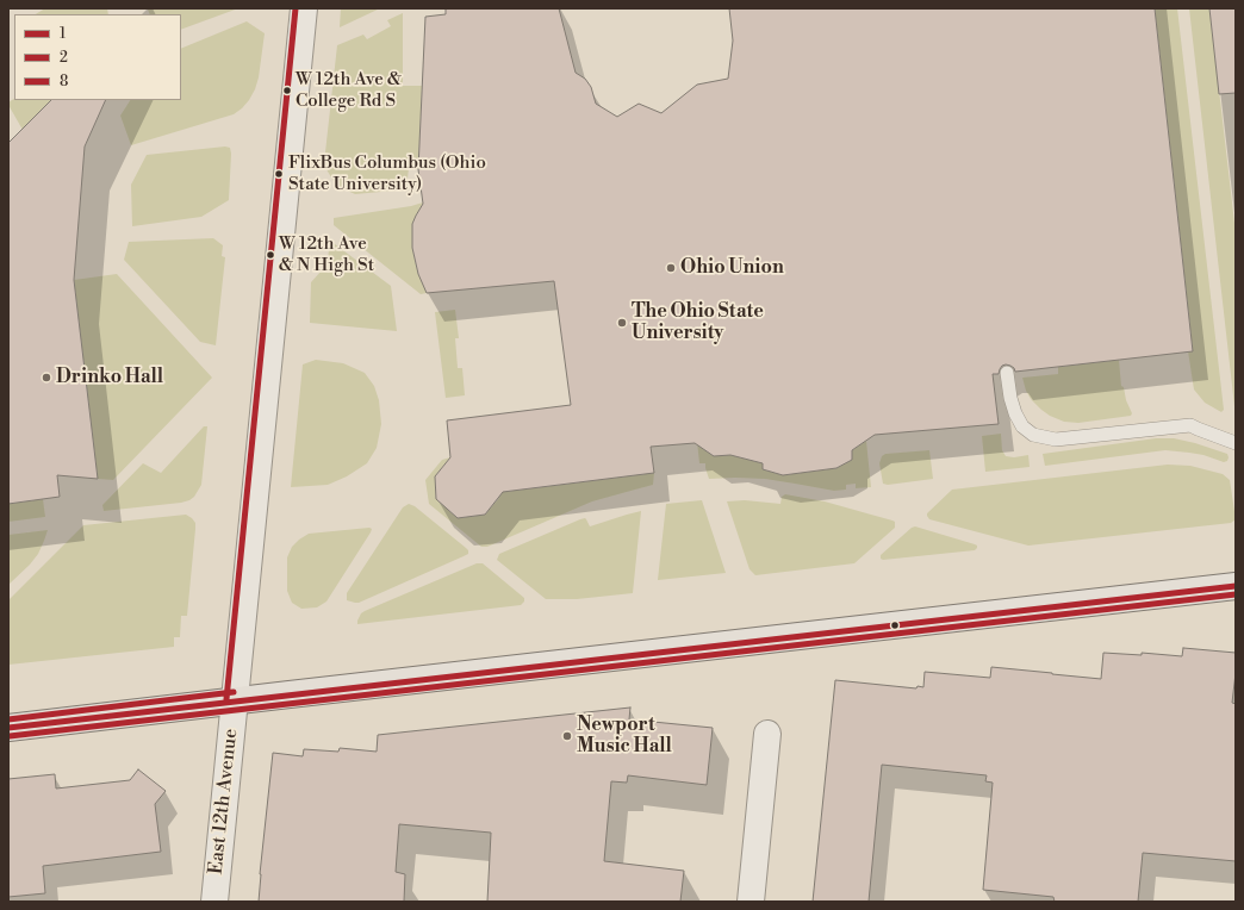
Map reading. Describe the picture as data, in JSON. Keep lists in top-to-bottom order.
{
  "streets": {
    "street": ["East 12th Avenue"]
  },
  "places": [
    "W 12th Ave & College Rd S",
    "FlixBus Columbus (Ohio State University)",
    "W 12th Ave & N High St",
    "Ohio Union",
    "The Ohio State University",
    "Drinko Hall",
    "Newport Music Hall"
  ],
  "lines": ["transit line 8", "transit line 1", "transit line 2"],
  "legend": ["1", "2", "8"]
}
